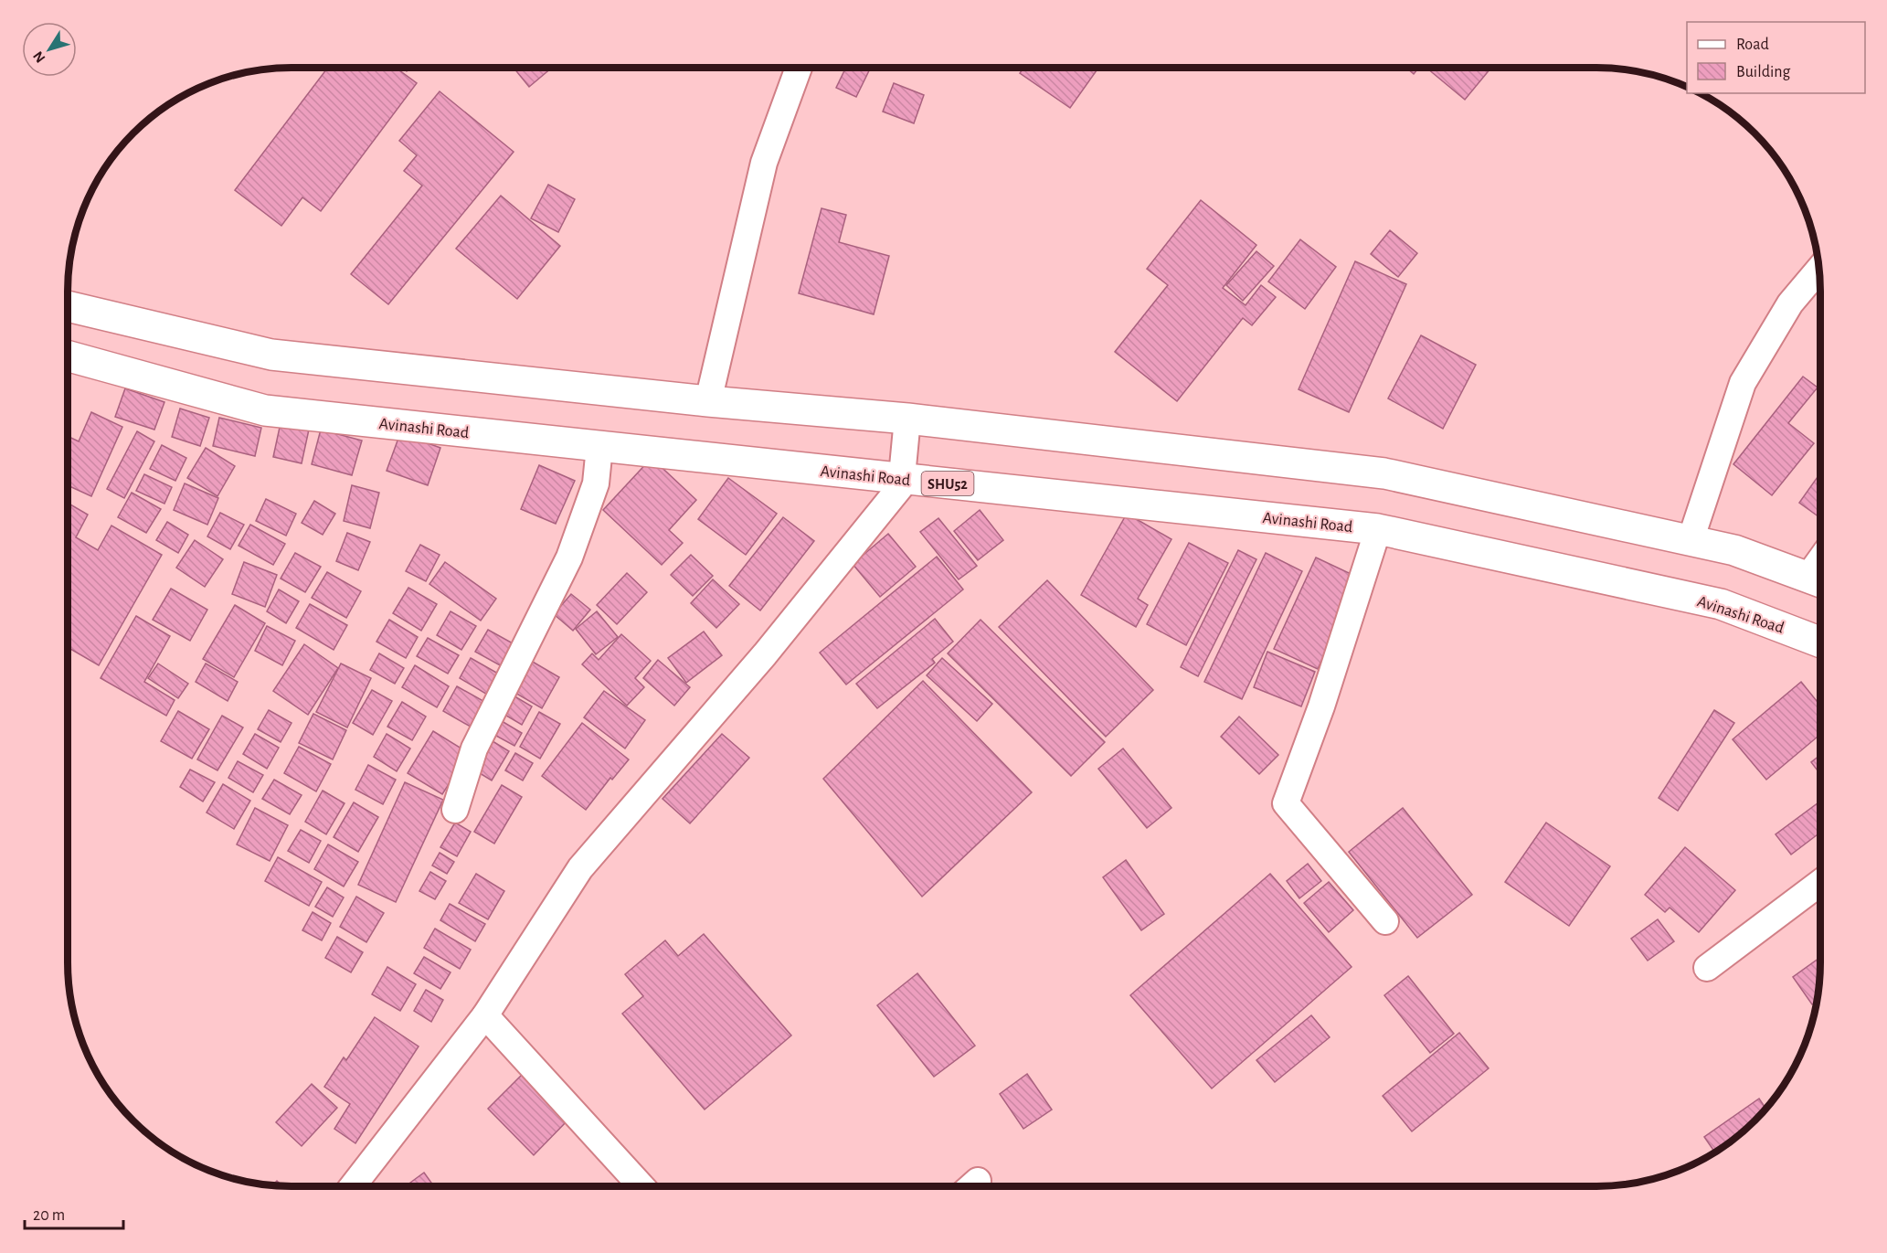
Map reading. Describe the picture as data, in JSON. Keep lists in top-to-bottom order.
{
  "streets": {
    "main road": ["Avinashi Road", "SHU52"]
  },
  "legend": ["Road", "Building"],
  "scale_bar": "20 m",
  "north": "bottom left"
}
